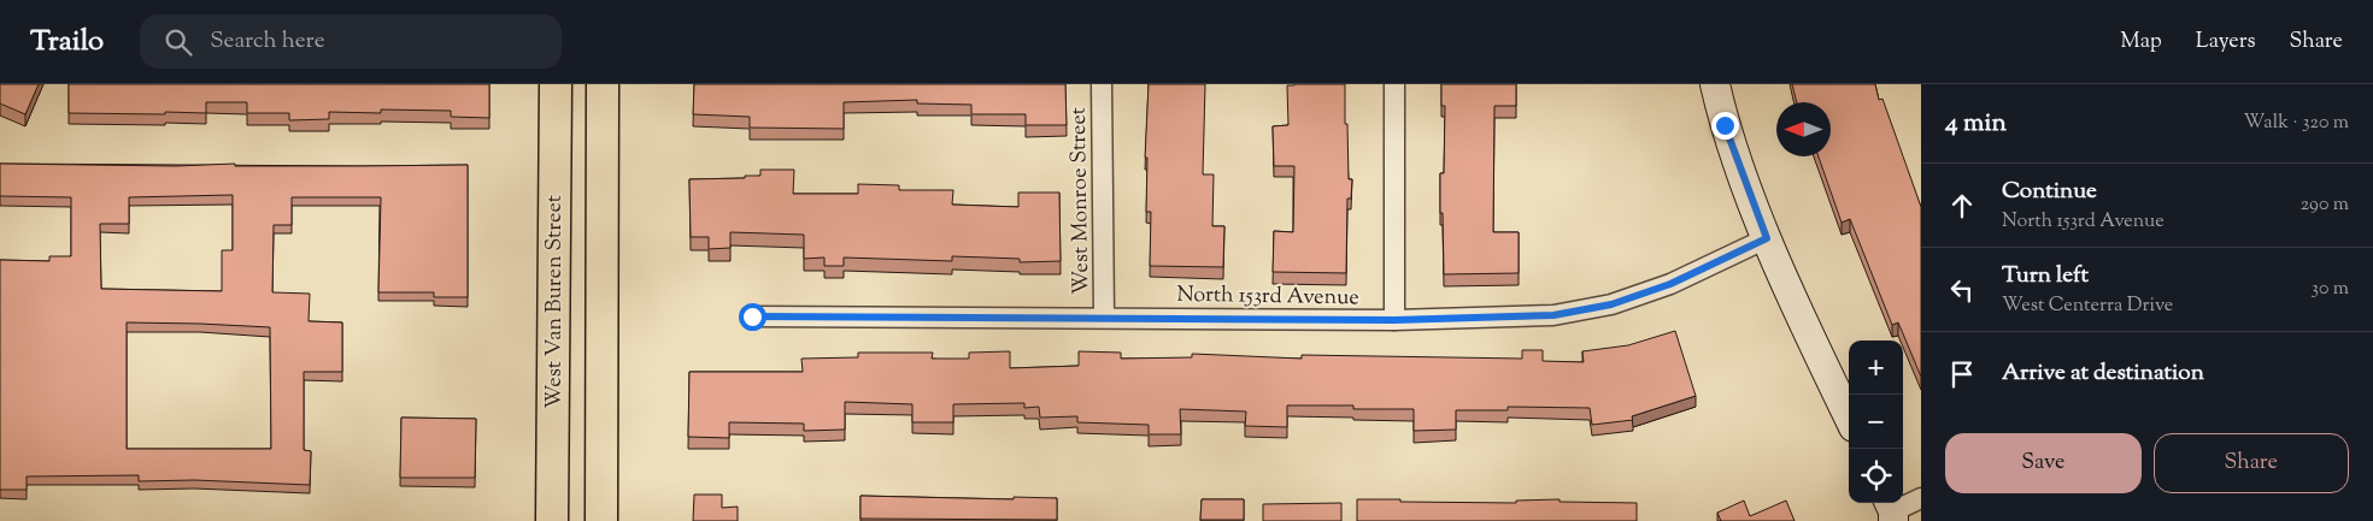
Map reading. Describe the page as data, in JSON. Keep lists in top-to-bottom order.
{
  "streets": {
    "main road": ["West Van Buren Street"],
    "street": ["West Monroe Street", "North 153rd Avenue"]
  },
  "crossings": [
    ["West Monroe Street", "North 153rd Avenue"]
  ],
  "north": "left",
  "page": {
    "header": "Trailo",
    "search": "Search here",
    "nav": ["Map", "Layers", "Share"],
    "heading": ["4 min", "Walk · 320 m"],
    "list": [
      ["Continue", "North 153rd Avenue", "290 m"],
      ["Turn left", "West Centerra Drive", "30 m"],
      "Arrive at destination"
    ],
    "map_buttons": ["+", "−"],
    "buttons": ["Save", "Share"]
  }
}
